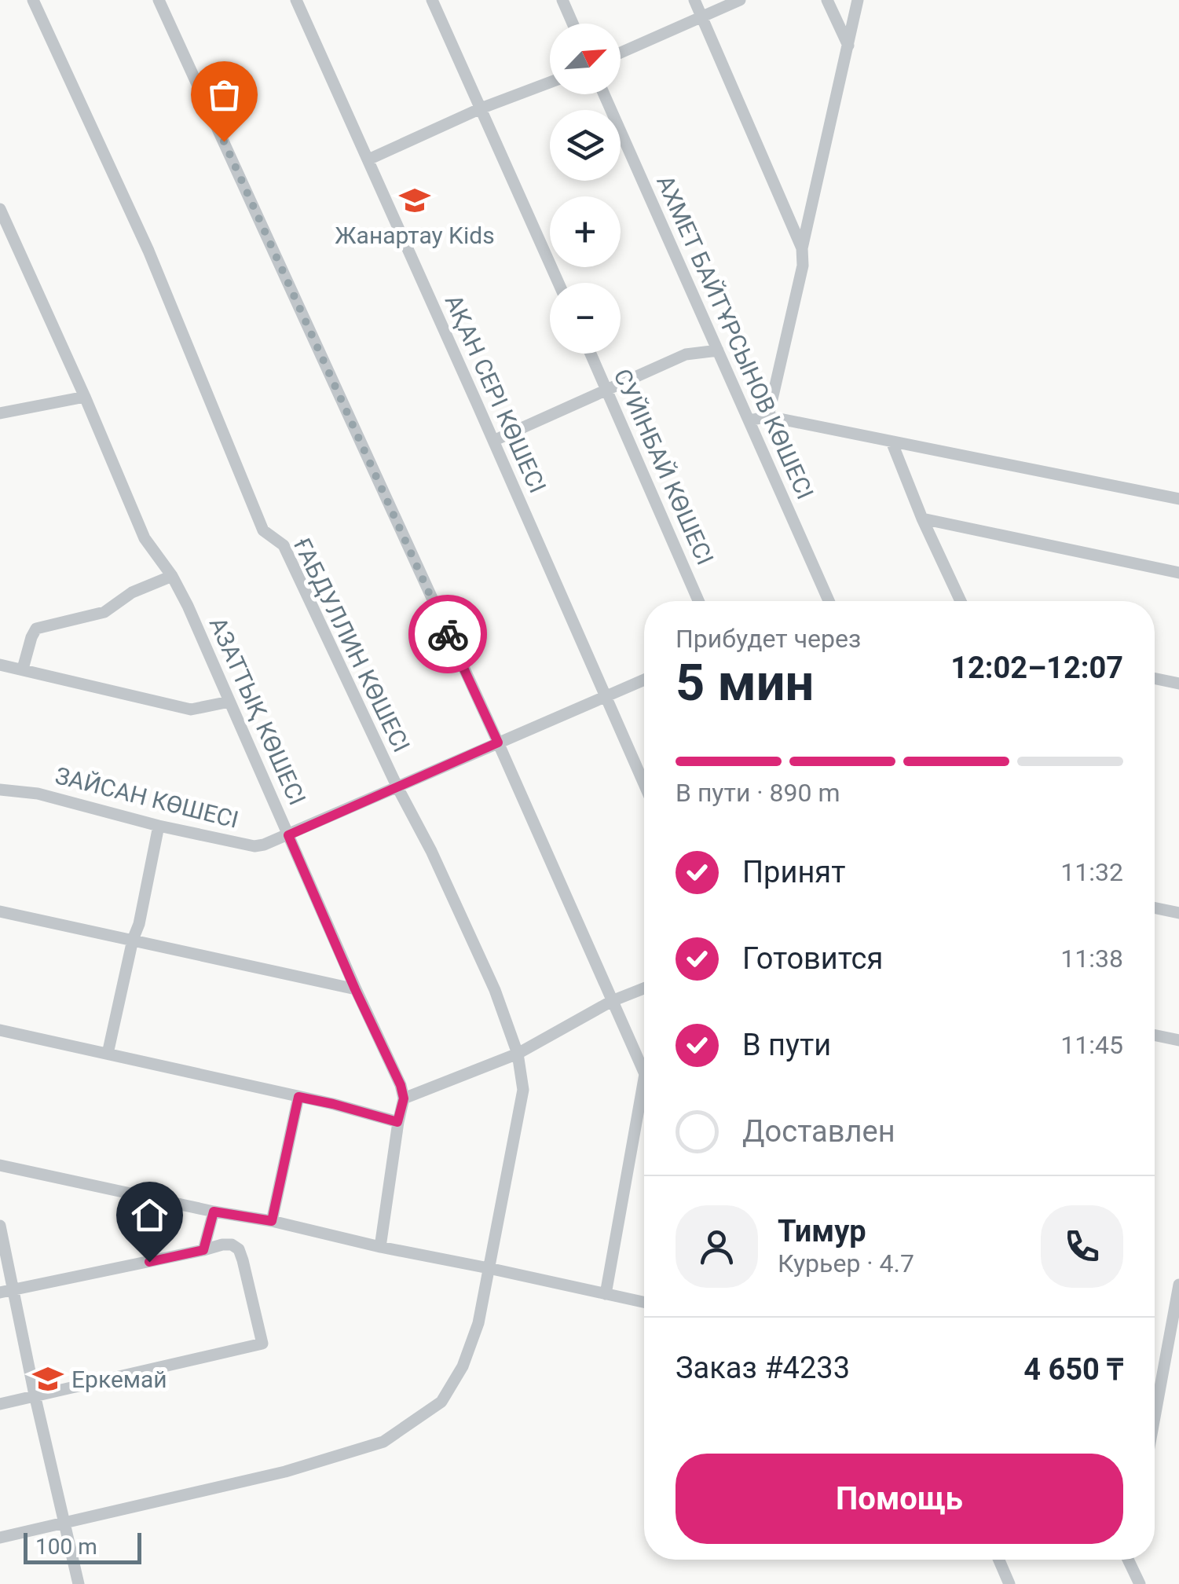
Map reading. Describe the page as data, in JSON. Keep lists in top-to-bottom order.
{
  "streets": {
    "street": [
      "АХМЕТ БАЙТҰРСЫНОВ КӨШЕСІ",
      "АҚАН СЕРІ КӨШЕСІ",
      "СУЙІНБАЙ КӨШЕСІ",
      "ҒАБДУЛЛИН КӨШЕСІ",
      "АЗАТТЫҚ КӨШЕСІ",
      "ЗАЙСАН КӨШЕСІ"
    ]
  },
  "crossings": [
    ["АҚАН СЕРІ КӨШЕСІ", "ЗАЙСАН КӨШЕСІ"],
    ["ҒАБДУЛЛИН КӨШЕСІ", "ЗАЙСАН КӨШЕСІ"],
    ["АЗАТТЫҚ КӨШЕСІ", "ЗАЙСАН КӨШЕСІ"]
  ],
  "places": {
    "school or university": ["Жанартау Kids", "Еркемай"]
  },
  "scale_bar": "100 m",
  "north": "top right",
  "page": {
    "map_buttons": ["+", "−"],
    "heading": ["5 мин", "Прибудет через", "12:02–12:07"],
    "panel": [
      "Тимур",
      "Курьер · 4.7",
      "Заказ #4233",
      "4 650 ₸"
    ],
    "bar": "В пути · 890 m",
    "list": [
      ["Принят", "11:32"],
      ["Готовится", "11:38"],
      ["В пути", "11:45"],
      "Доставлен"
    ],
    "buttons": "Помощь",
    "scale": "100 m"
  }
}
